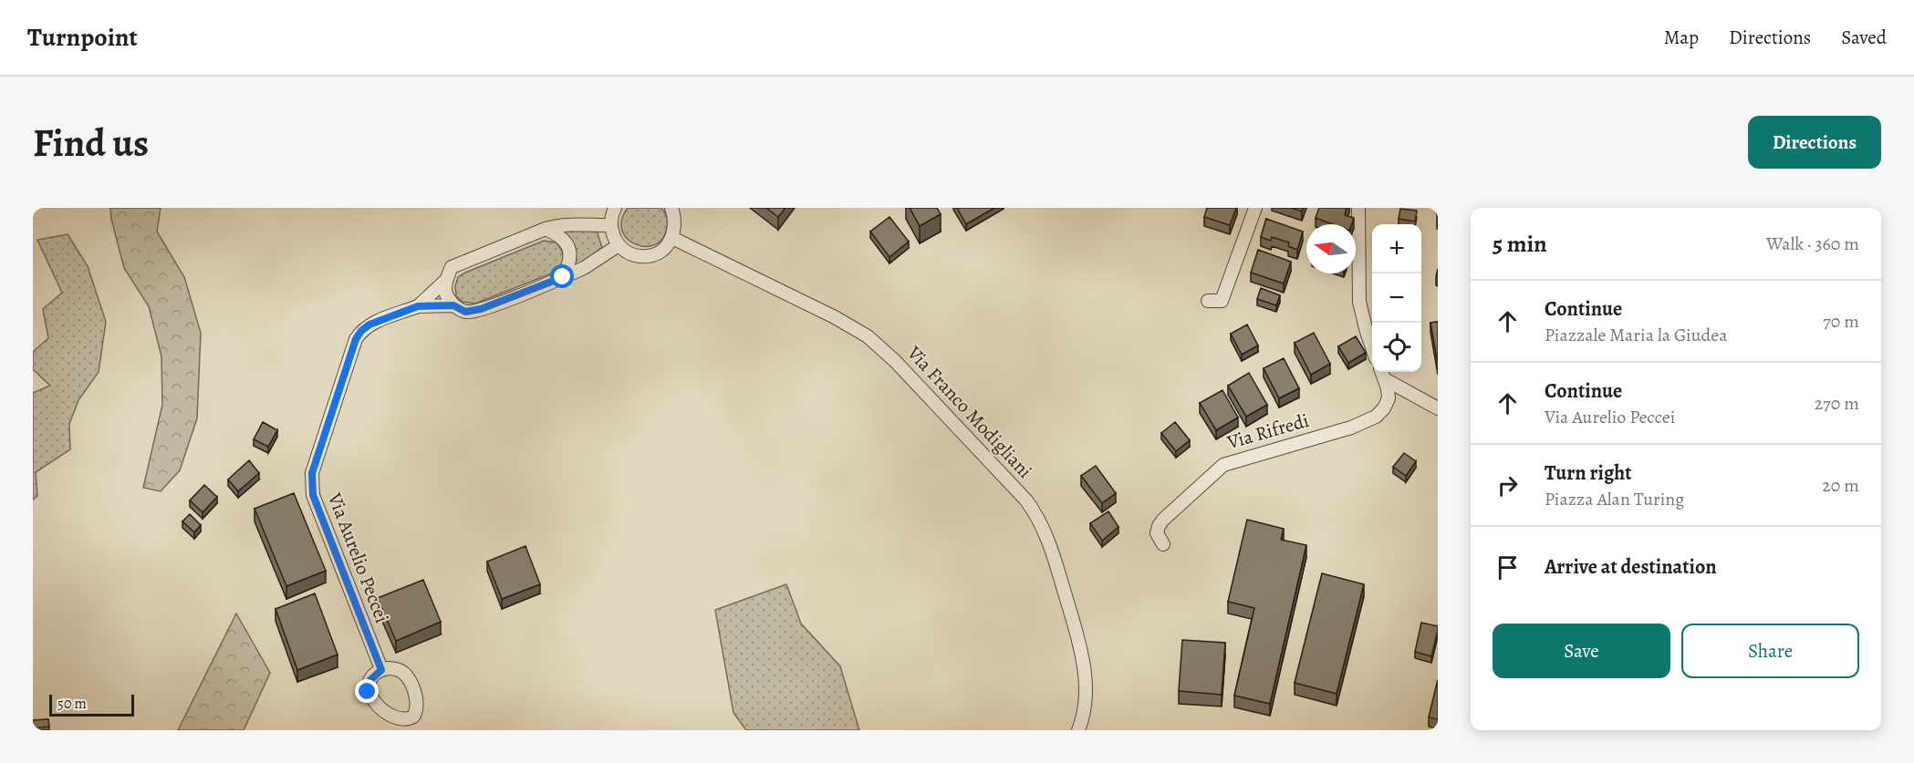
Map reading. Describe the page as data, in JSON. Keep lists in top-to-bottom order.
{
  "streets": {
    "street": ["Via Franco Modigliani", "Via Rifredi", "Via Aurelio Peccei"]
  },
  "scale_bar": "50 m",
  "north": "left",
  "page": {
    "header": "Turnpoint",
    "nav": ["Map", "Directions", "Saved"],
    "buttons": [
      "Directions",
      ["Save", "Share"]
    ],
    "title": "Find us",
    "heading": ["5 min", "Walk · 360 m"],
    "map_buttons": ["+", "−"],
    "list": [
      ["Continue", "Piazzale Maria la Giudea", "70 m"],
      ["Continue", "Via Aurelio Peccei", "270 m"],
      ["Turn right", "Piazza Alan Turing", "20 m"],
      "Arrive at destination"
    ],
    "scale": "50 m"
  }
}
